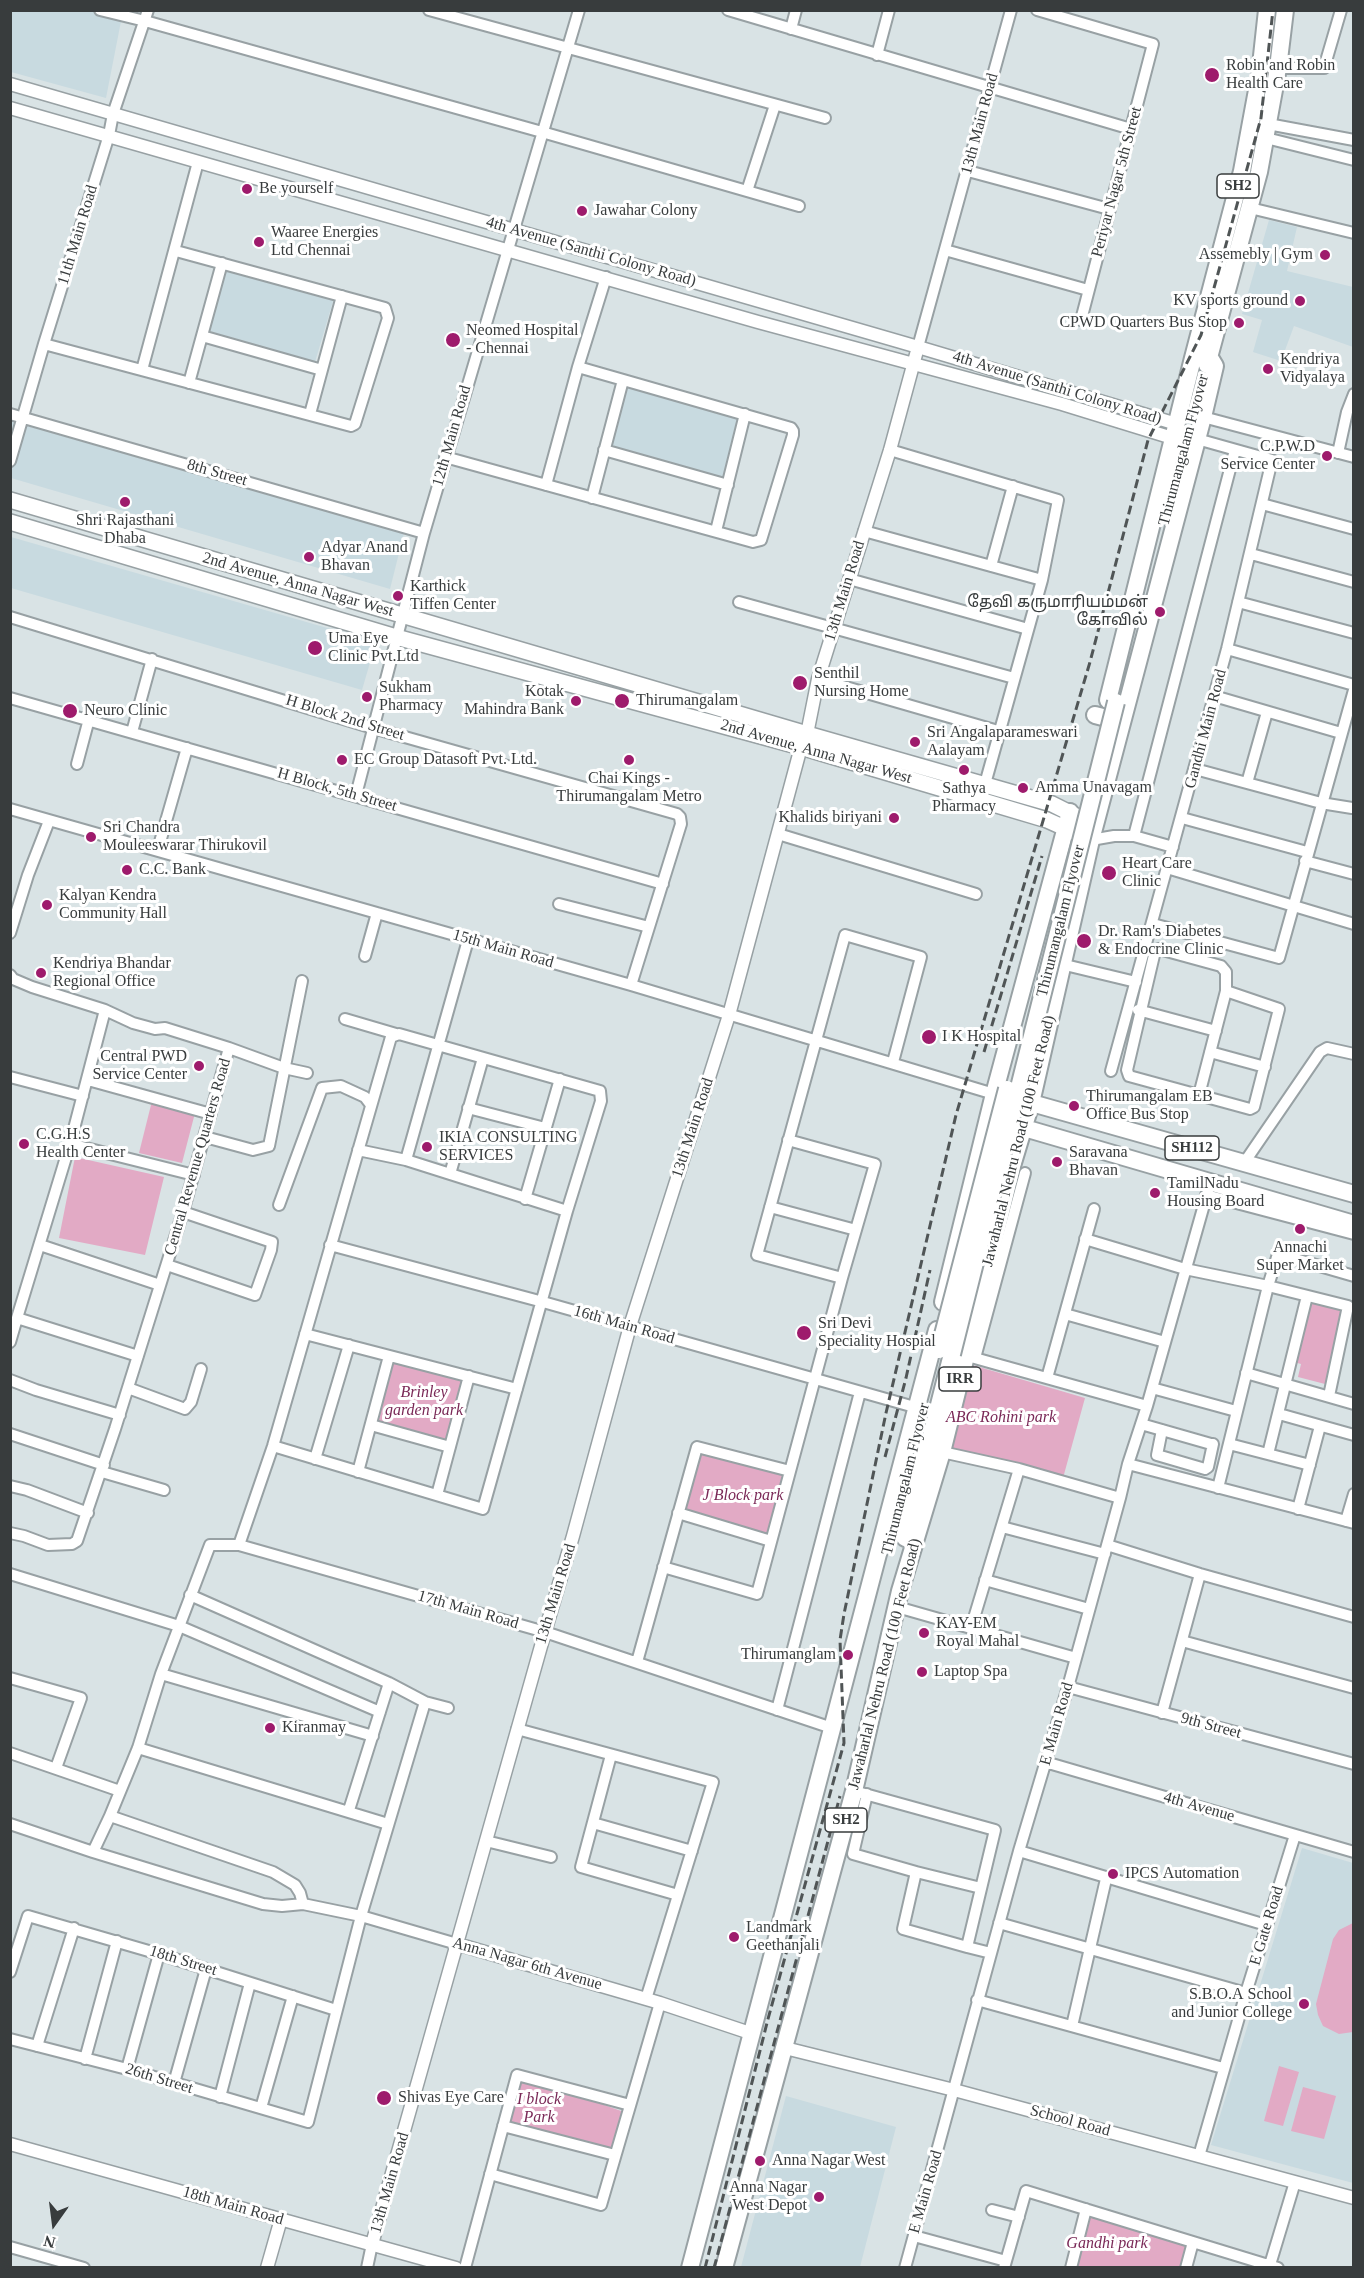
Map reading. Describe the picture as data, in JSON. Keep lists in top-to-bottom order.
{
  "streets": {
    "main road": [
      "SH2",
      "Thirumangalam Flyover",
      "2nd Avenue, Anna Nagar West",
      "Jawaharlal Nehru Road (100 Feet Road)",
      "SH112",
      "IRR"
    ],
    "street": [
      "13th Main Road",
      "Periyar Nagar 5th Street",
      "11th Main Road",
      "4th Avenue (Santhi Colony Road)",
      "12th Main Road",
      "8th Street",
      "H Block 2nd Street",
      "Gandhi Main Road",
      "H Block, 5th Street",
      "15th Main Road",
      "Central Revenue Quarters Road",
      "16th Main Road",
      "17th Main Road",
      "E Main Road",
      "9th Street",
      "4th Avenue",
      "E Gate Road",
      "18th Street",
      "Anna Nagar 6th Avenue",
      "26th Street",
      "School Road",
      "18th Main Road"
    ]
  },
  "crossings": [
    ["13th Main Road", "4th Avenue (Santhi Colony Road)"],
    ["13th Main Road", "2nd Avenue, Anna Nagar West"],
    ["13th Main Road", "15th Main Road"],
    ["13th Main Road", "16th Main Road"],
    ["13th Main Road", "17th Main Road"],
    ["13th Main Road", "Anna Nagar 6th Avenue"],
    ["13th Main Road", "18th Main Road"],
    ["11th Main Road", "4th Avenue (Santhi Colony Road)"],
    ["11th Main Road", "8th Street"],
    ["4th Avenue (Santhi Colony Road)", "12th Main Road"],
    ["4th Avenue (Santhi Colony Road)", "Jawaharlal Nehru Road (100 Feet Road)"],
    ["12th Main Road", "8th Street"],
    ["12th Main Road", "2nd Avenue, Anna Nagar West"],
    ["12th Main Road", "H Block 2nd Street"],
    ["12th Main Road", "H Block, 5th Street"],
    ["Thirumangalam Flyover", "Jawaharlal Nehru Road (100 Feet Road)"],
    ["2nd Avenue, Anna Nagar West", "Jawaharlal Nehru Road (100 Feet Road)"],
    ["H Block 2nd Street", "H Block, 5th Street"],
    ["Gandhi Main Road", "Jawaharlal Nehru Road (100 Feet Road)"],
    ["15th Main Road", "Jawaharlal Nehru Road (100 Feet Road)"],
    ["15th Main Road", "SH112"],
    ["Jawaharlal Nehru Road (100 Feet Road)", "SH112"],
    ["Jawaharlal Nehru Road (100 Feet Road)", "16th Main Road"],
    ["Jawaharlal Nehru Road (100 Feet Road)", "17th Main Road"],
    ["Jawaharlal Nehru Road (100 Feet Road)", "Anna Nagar 6th Avenue"],
    ["Jawaharlal Nehru Road (100 Feet Road)", "School Road"],
    ["SH112", "E Main Road"],
    ["E Main Road", "9th Street"],
    ["E Main Road", "4th Avenue"],
    ["E Main Road", "School Road"],
    ["4th Avenue", "E Gate Road"],
    ["E Gate Road", "School Road"],
    ["18th Street", "26th Street"]
  ],
  "parks": [
    "Brinley garden park",
    "ABC Rohini park",
    "J Block park",
    "I block Park",
    "Gandhi park"
  ],
  "places": [
    "Robin and Robin Health Care",
    "Be yourself",
    "Jawahar Colony",
    "Waaree Energies Ltd Chennai",
    "Assemebly | Gym",
    "KV sports ground",
    "CPWD Quarters Bus Stop",
    "Neomed Hospital - Chennai",
    "Kendriya Vidyalaya",
    "C.P.W.D Service Center",
    "Shri Rajasthani Dhaba",
    "Adyar Anand Bhavan",
    "Karthick Tiffen Center",
    "தேவி கருமாரியம்மன் கோவில்",
    "Uma Eye Clinic Pvt.Ltd",
    "Senthil Nursing Home",
    "Sukham Pharmacy",
    "Kotak Mahindra Bank",
    "Thirumangalam",
    "Neuro Clinic",
    "Sri Angalaparameswari Aalayam",
    "EC Group Datasoft Pvt. Ltd.",
    "Chai Kings - Thirumangalam Metro",
    "Sathya Pharmacy",
    "Amma Unavagam",
    "Khalids biriyani",
    "Sri Chandra Mouleeswarar Thirukovil",
    "C.C. Bank",
    "Heart Care Clinic",
    "Kalyan Kendra Community Hall",
    "Dr. Ram's Diabetes & Endocrine Clinic",
    "Kendriya Bhandar Regional Office",
    "I K Hospital",
    "Central PWD Service Center",
    "Thirumangalam EB Office Bus Stop",
    "C.G.H.S Health Center",
    "IKIA CONSULTING SERVICES",
    "Saravana Bhavan",
    "TamilNadu Housing Board",
    "Annachi Super Market",
    "Sri Devi Speciality Hospial",
    "KAY-EM Royal Mahal",
    "Thirumanglam",
    "Laptop Spa",
    "Kiranmay",
    "IPCS Automation",
    "Landmark Geethanjali",
    "S.B.O.A School and Junior College",
    "Shivas Eye Care",
    "Anna Nagar West",
    "Anna Nagar West Depot"
  ],
  "north": "bottom"
}
